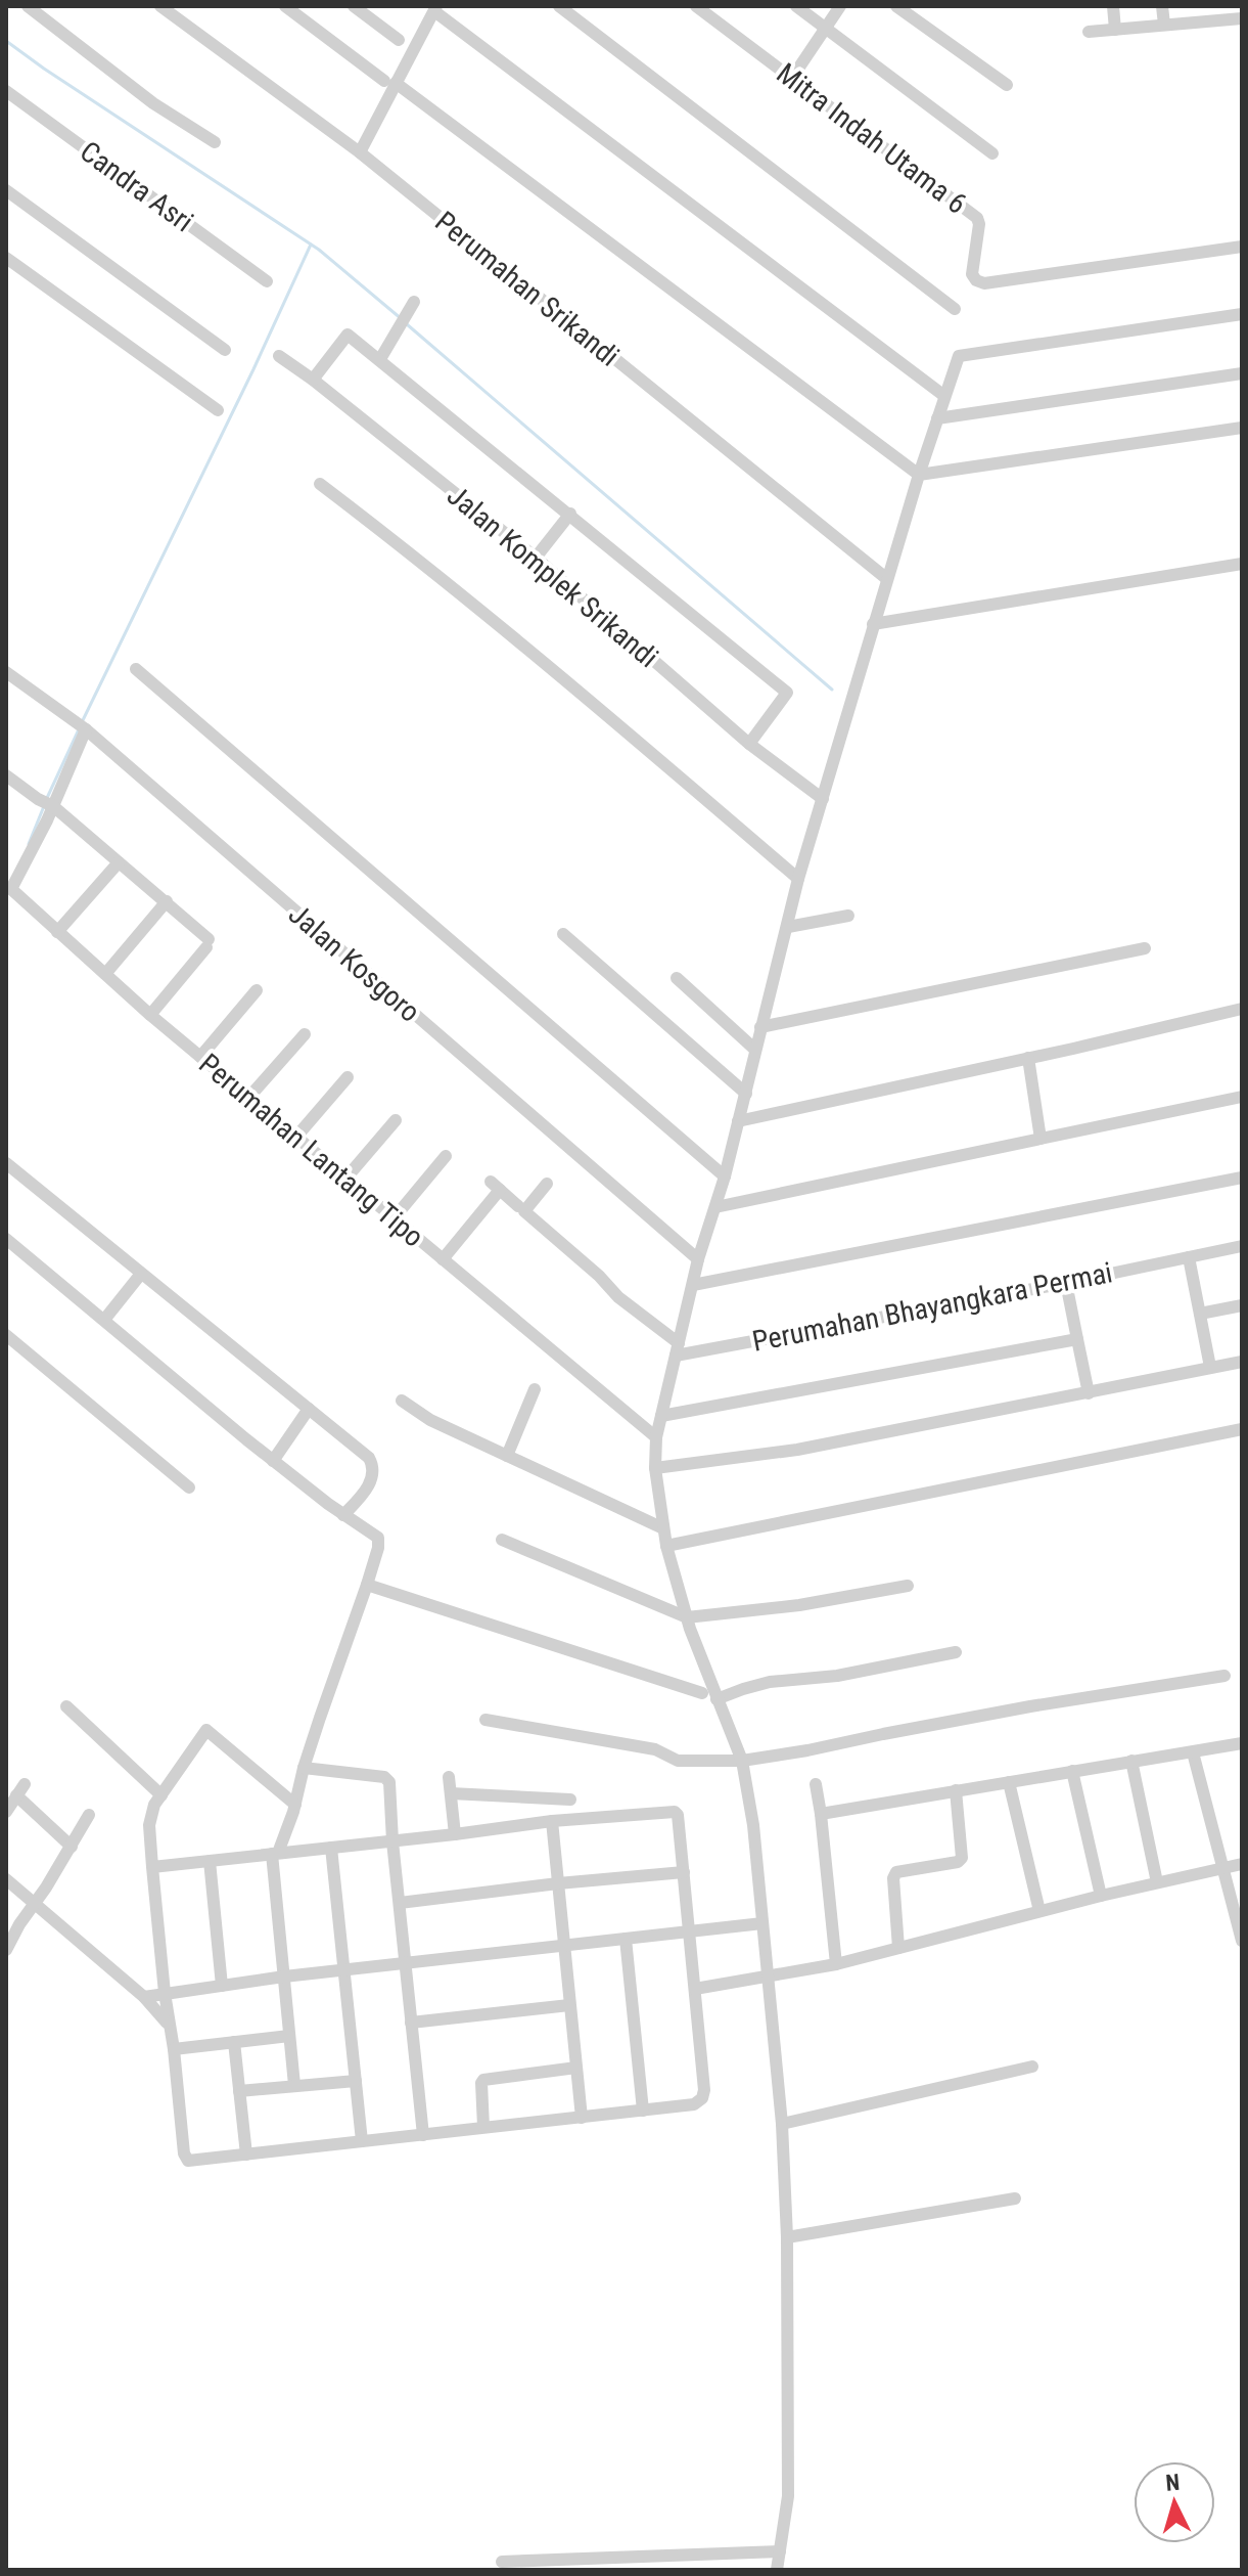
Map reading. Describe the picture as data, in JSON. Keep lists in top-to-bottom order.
{
  "streets": {
    "street": [
      "Mitra Indah Utama 6",
      "Candra Asri",
      "Perumahan Srikandi",
      "Jalan Komplek Srikandi",
      "Jalan Kosgoro",
      "Perumahan Lantang Tipo",
      "Perumahan Bhayangkara Permai"
    ]
  },
  "crossings": [
    ["Jalan Kosgoro", "Perumahan Lantang Tipo"]
  ],
  "north": "top"
}
